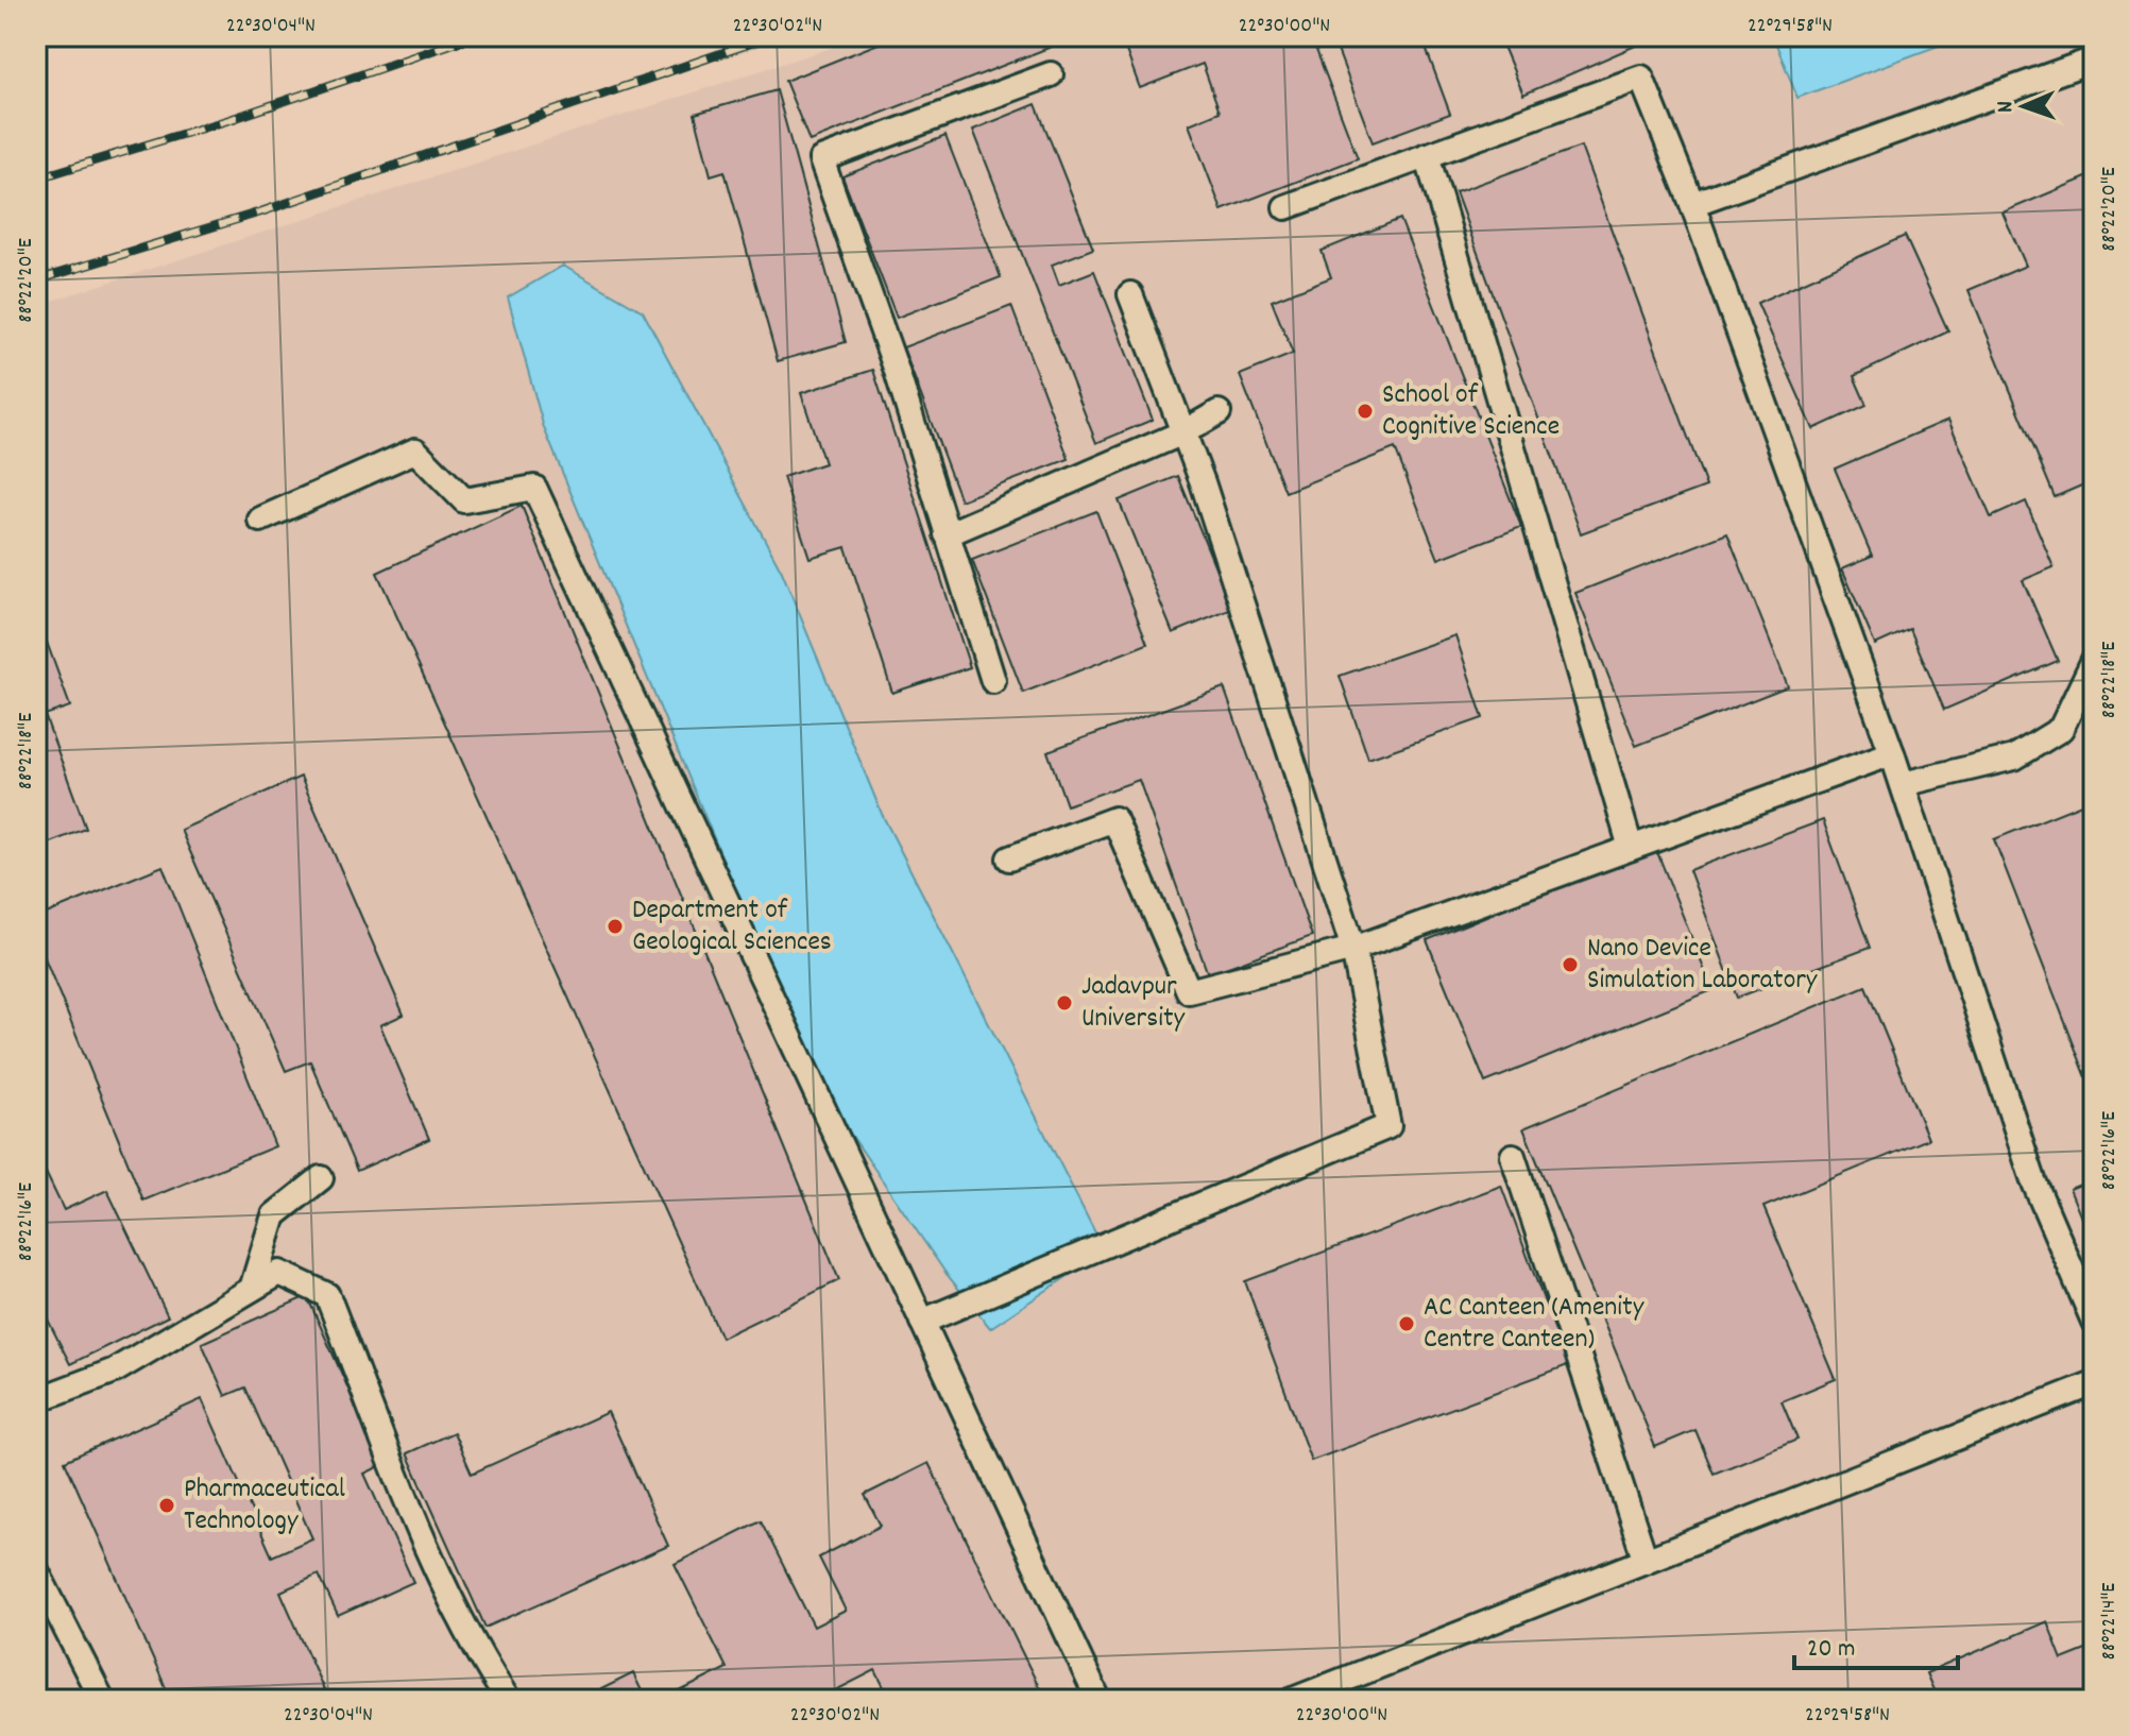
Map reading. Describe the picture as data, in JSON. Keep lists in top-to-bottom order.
{
  "places": [
    "School of Cognitive Science",
    "Department of Geological Sciences",
    "Nano Device Simulation Laboratory",
    "Jadavpur University",
    "AC Canteen (Amenity Centre Canteen)",
    "Pharmaceutical Technology"
  ],
  "scale_bar": "20 m",
  "north": "left",
  "coordinates": [
    "22°30'04\"N",
    "22°30'02\"N",
    "22°30'00\"N",
    "22°29'58\"N",
    "88°22'20\"E",
    "88°22'18\"E",
    "88°22'16\"E",
    "88°22'14\"E"
  ]
}
